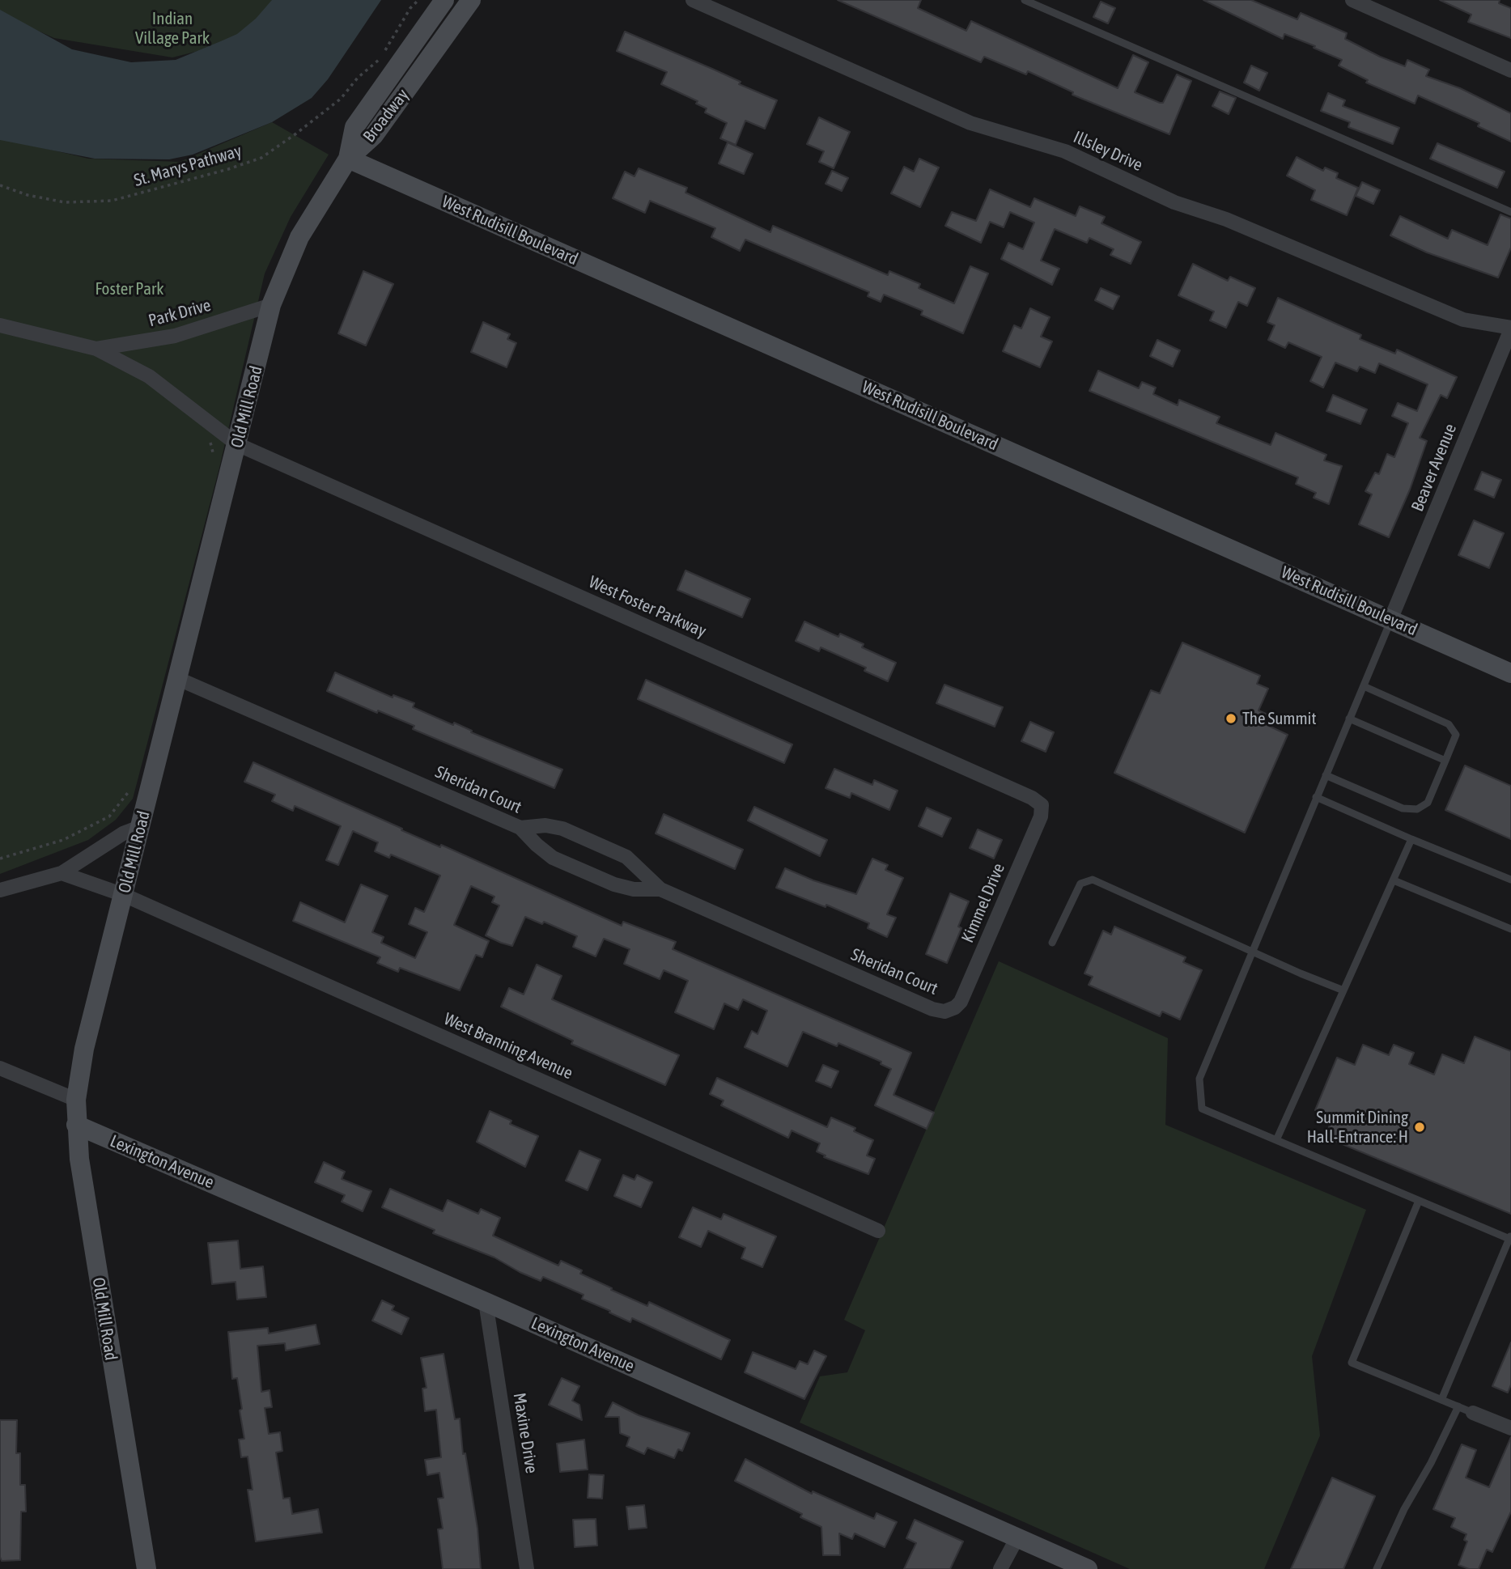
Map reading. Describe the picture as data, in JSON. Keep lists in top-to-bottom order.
{
  "streets": {
    "street": [
      "Broadway",
      "Illsley Drive",
      "West Rudisill Boulevard",
      "Park Drive",
      "Old Mill Road",
      "Beaver Avenue",
      "West Foster Parkway",
      "Sheridan Court",
      "Kimmel Drive",
      "West Branning Avenue",
      "Lexington Avenue",
      "Maxine Drive"
    ],
    "path": ["St. Marys Pathway"]
  },
  "crossings": [
    ["Broadway", "West Rudisill Boulevard"],
    ["Broadway", "Old Mill Road"],
    ["Illsley Drive", "Beaver Avenue"],
    ["West Rudisill Boulevard", "Old Mill Road"],
    ["West Rudisill Boulevard", "Beaver Avenue"],
    ["Park Drive", "Old Mill Road"],
    ["Park Drive", "West Foster Parkway"],
    ["Old Mill Road", "West Foster Parkway"],
    ["Old Mill Road", "Sheridan Court"],
    ["Old Mill Road", "West Branning Avenue"],
    ["Old Mill Road", "Lexington Avenue"],
    ["West Foster Parkway", "Kimmel Drive"],
    ["Sheridan Court", "Kimmel Drive"],
    ["Lexington Avenue", "Maxine Drive"]
  ],
  "parks": ["Indian Village Park", "Foster Park"],
  "places": ["The Summit", "Summit Dining Hall-Entrance: H"]
}
